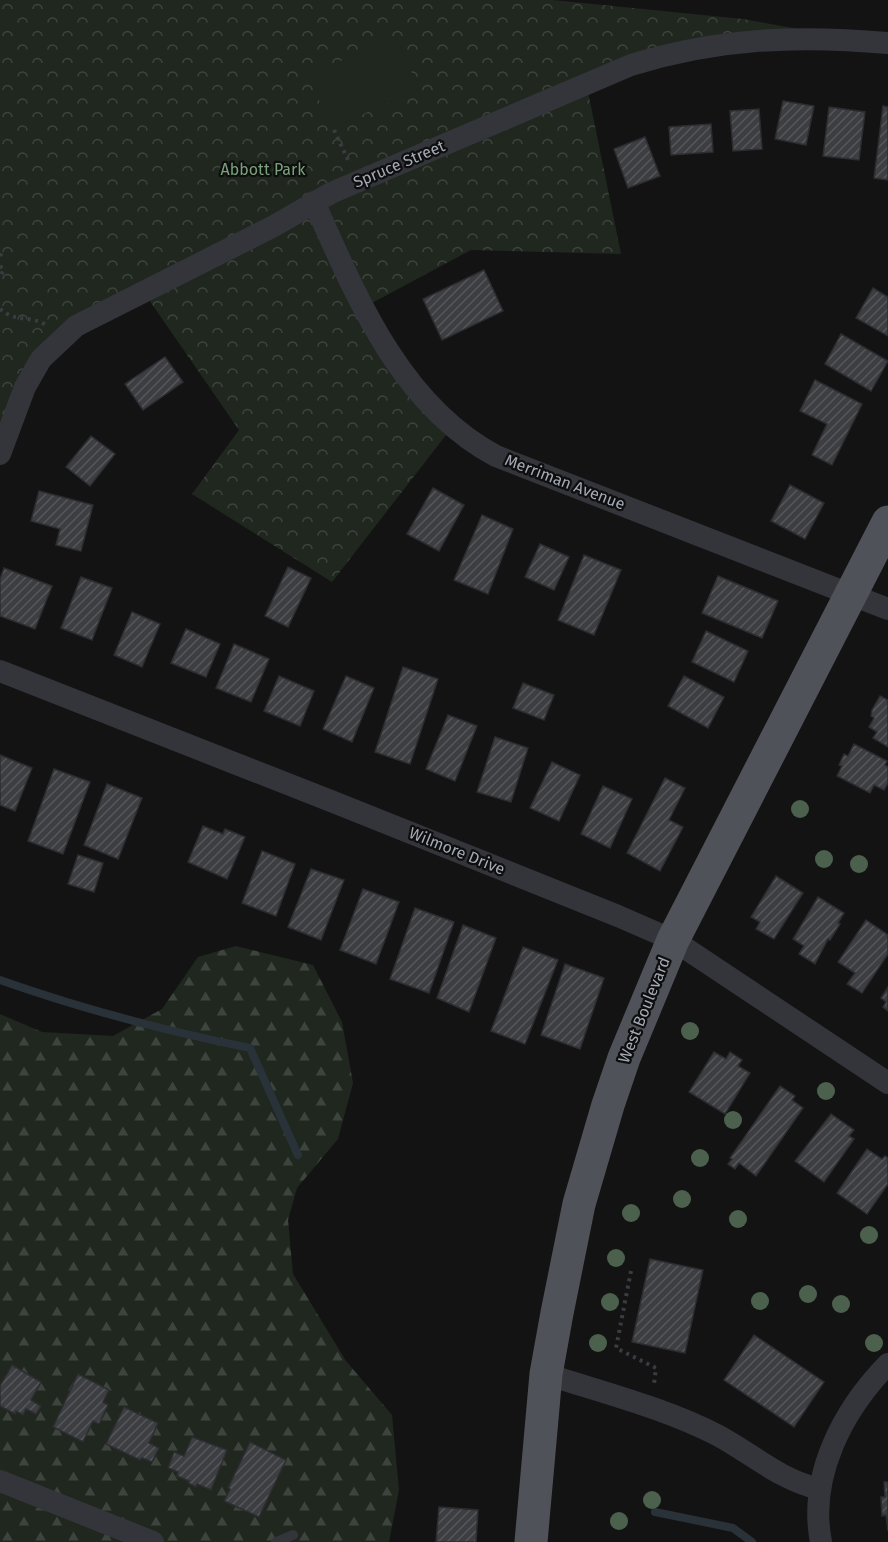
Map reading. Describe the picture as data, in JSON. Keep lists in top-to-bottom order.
{
  "streets": {
    "main road": ["West Boulevard"],
    "street": ["Spruce Street", "Merriman Avenue", "Wilmore Drive"]
  },
  "crossings": [
    ["Spruce Street", "Merriman Avenue"],
    ["Merriman Avenue", "West Boulevard"],
    ["Wilmore Drive", "West Boulevard"]
  ],
  "parks": ["Abbott Park"]
}
